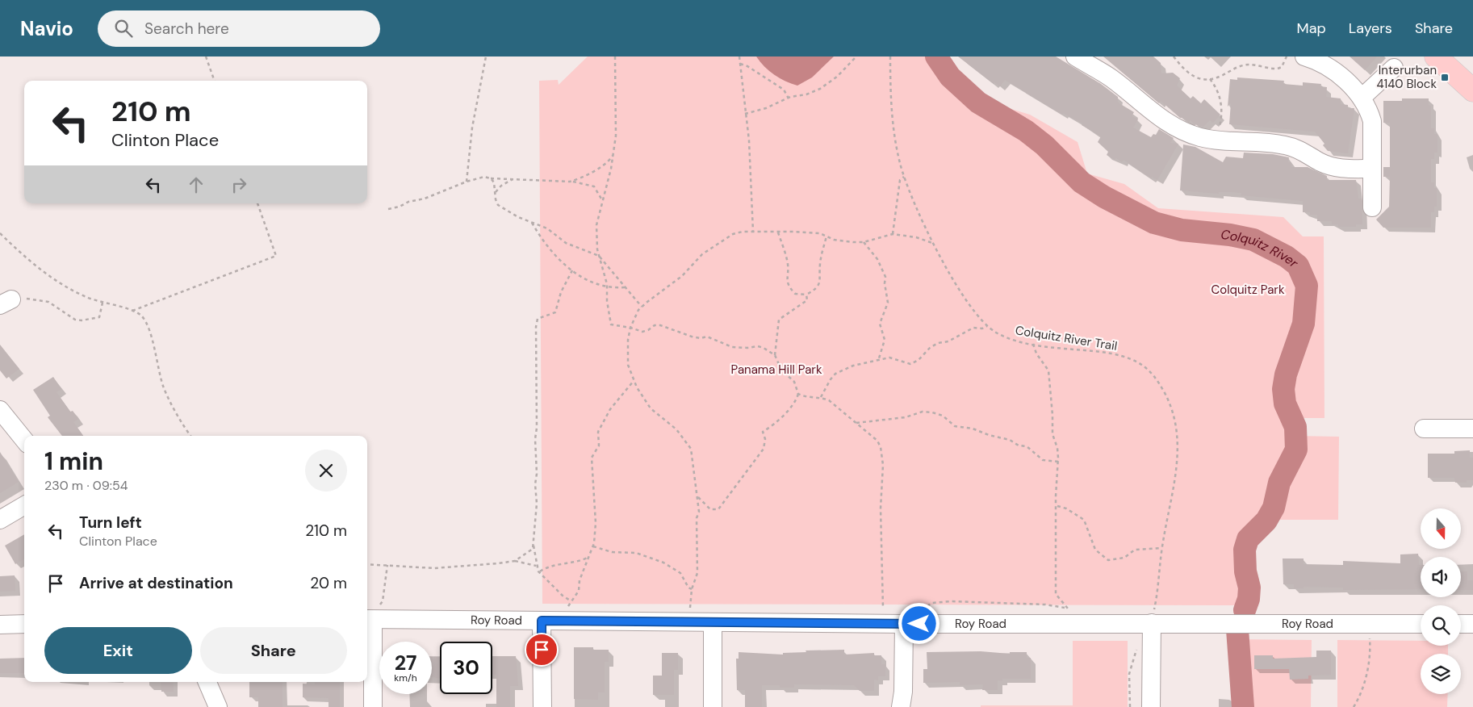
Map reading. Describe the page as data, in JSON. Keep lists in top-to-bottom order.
{
  "streets": {
    "street": ["Roy Road"],
    "path": ["Colquitz River Trail"]
  },
  "crossings": [
    ["Colquitz River Trail", "Roy Road"]
  ],
  "water": ["Colquitz River"],
  "parks": ["Colquitz Park", "Panama Hill Park"],
  "places": {
    "transit": ["Interurban 4140 Block"]
  },
  "north": "bottom",
  "page": {
    "header": "Navio",
    "search": "Search here",
    "nav": ["Map", "Layers", "Share"],
    "turn": ["210 m", "Clinton Place"],
    "heading": ["1 min", "230 m · 09:54"],
    "list": [
      {
        "name": "Turn left",
        "note": "Clinton Place",
        "value": "210 m"
      },
      {
        "name": "Arrive at destination",
        "value": "20 m"
      }
    ],
    "buttons": ["Exit", "Share"],
    "speed": "27 km/h",
    "limit": "30"
  }
}
